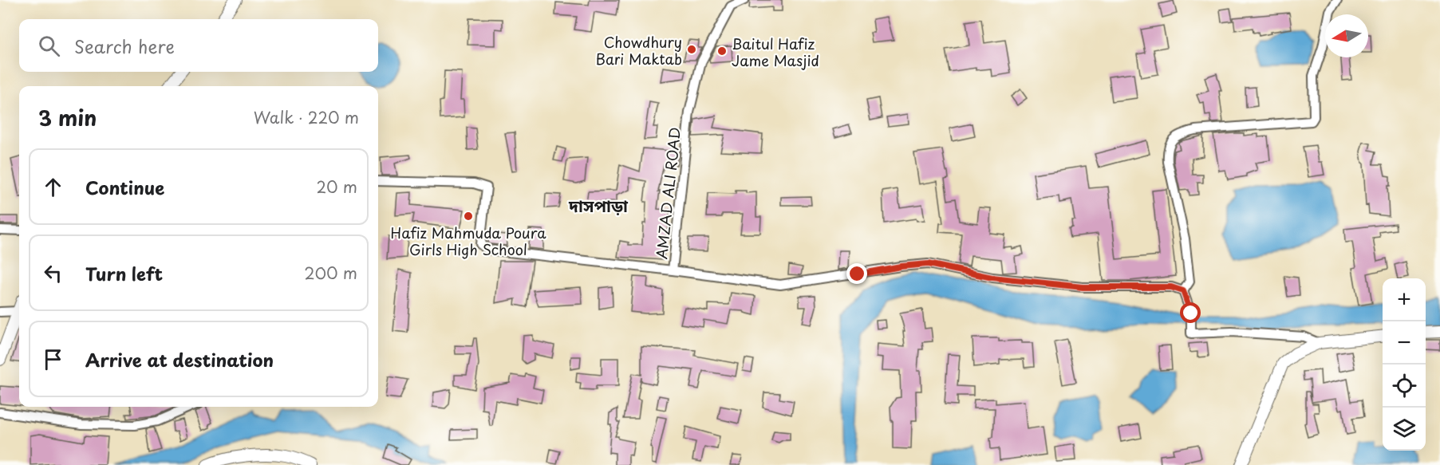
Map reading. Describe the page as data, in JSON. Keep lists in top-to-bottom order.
{
  "streets": {
    "street": ["AMZAD ALI ROAD"]
  },
  "districts": ["দাসপাড়া"],
  "places": ["Chowdhury Bari Maktab", "Baitul Hafiz Jame Masjid", "Hafiz Mahmuda Poura Girls High School"],
  "north": "left",
  "page": {
    "search": "Search here",
    "heading": ["3 min", "Walk · 220 m"],
    "list": [
      ["Continue", "20 m"],
      ["Turn left", "200 m"],
      "Arrive at destination"
    ],
    "map_buttons": ["+", "−"]
  }
}
